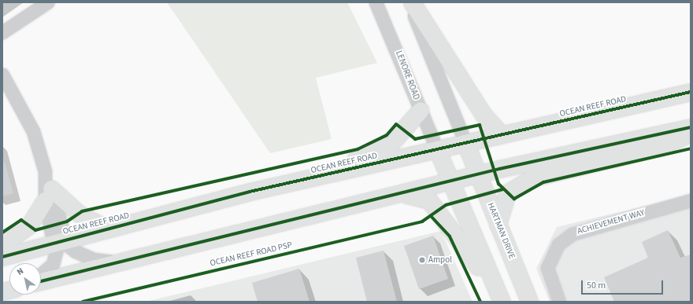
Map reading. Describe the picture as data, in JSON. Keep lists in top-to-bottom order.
{
  "streets": {
    "main road": ["OCEAN REEF ROAD", "HARTMAN DRIVE"],
    "street": ["LENORE ROAD", "ACHIEVEMENT WAY"],
    "cycle path": ["OCEAN REEF ROAD PSP"]
  },
  "crossings": [
    ["LENORE ROAD", "OCEAN REEF ROAD"],
    ["OCEAN REEF ROAD", "HARTMAN DRIVE"]
  ],
  "places": ["Ampol"],
  "scale_bar": "50 m",
  "north": "top left"
}
